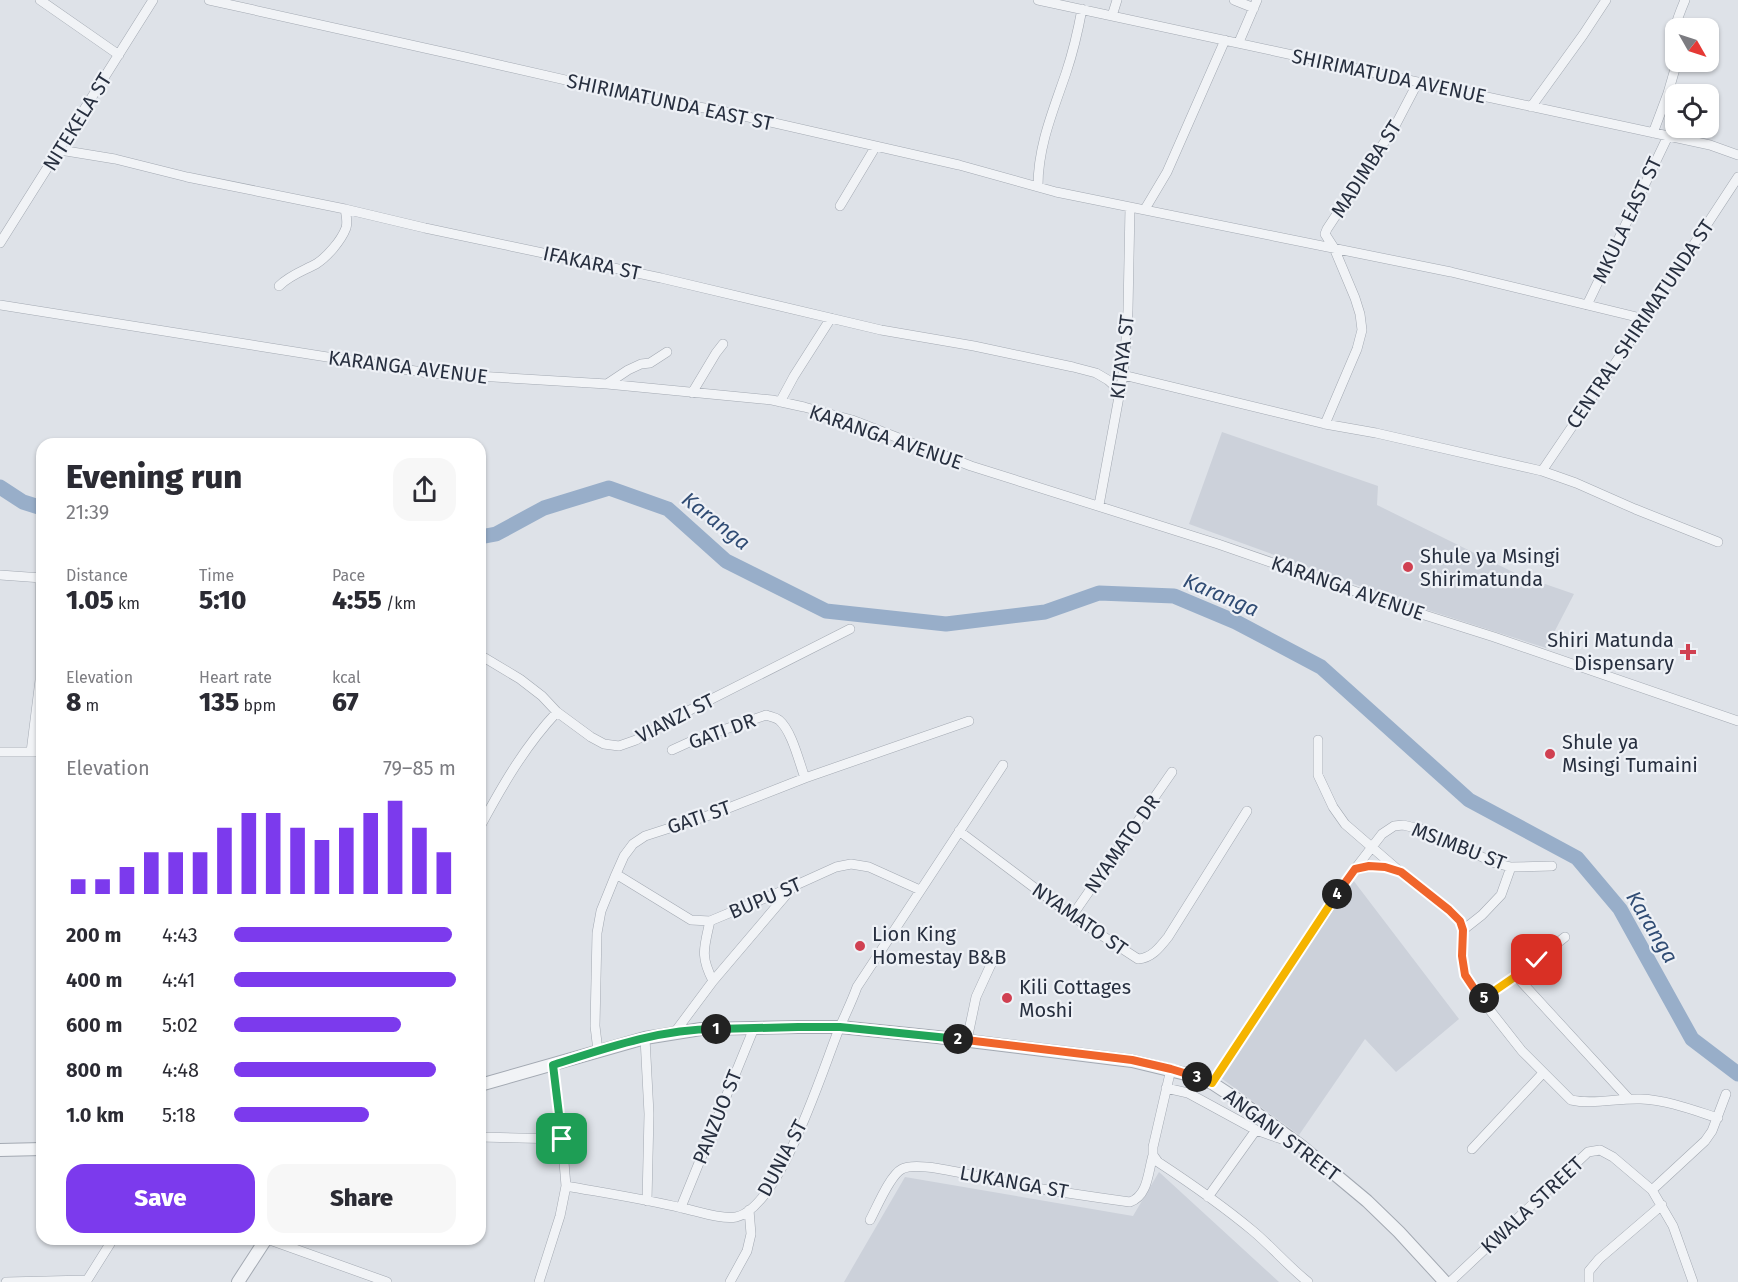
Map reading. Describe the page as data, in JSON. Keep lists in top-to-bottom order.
{
  "streets": {
    "street": [
      "SHIRIMATUDA AVENUE",
      "SHIRIMATUNDA EAST ST",
      "NITEKELA ST",
      "MADIMBA ST",
      "MKULA EAST ST",
      "IFAKARA ST",
      "CENTRAL SHIRIMATUNDA ST",
      "KITAYA ST",
      "KARANGA AVENUE",
      "VIANZI ST",
      "GATI DR",
      "GATI ST",
      "NYAMATO DR",
      "MSIMBU ST",
      "BUPU ST",
      "NYAMATO ST",
      "PANZUO ST",
      "ANGANI STREET",
      "DUNIA ST",
      "LUKANGA ST",
      "KWALA STREET"
    ]
  },
  "crossings": [
    ["SHIRIMATUDA AVENUE", "MADIMBA ST"],
    ["SHIRIMATUNDA EAST ST", "MADIMBA ST"],
    ["SHIRIMATUNDA EAST ST", "MKULA EAST ST"],
    ["SHIRIMATUNDA EAST ST", "CENTRAL SHIRIMATUNDA ST"],
    ["SHIRIMATUNDA EAST ST", "KITAYA ST"],
    ["NITEKELA ST", "IFAKARA ST"],
    ["IFAKARA ST", "KITAYA ST"],
    ["KITAYA ST", "KARANGA AVENUE"],
    ["GATI DR", "GATI ST"],
    ["GATI ST", "BUPU ST"],
    ["GATI ST", "ANGANI STREET"],
    ["NYAMATO DR", "NYAMATO ST"],
    ["MSIMBU ST", "ANGANI STREET"],
    ["PANZUO ST", "ANGANI STREET"],
    ["PANZUO ST", "DUNIA ST"],
    ["ANGANI STREET", "DUNIA ST"]
  ],
  "water": ["Karanga"],
  "places": {
    "other": [
      "Shule ya Msingi Shirimatunda",
      "Shule ya Msingi Tumaini",
      "Lion King Homestay B&B",
      "Kili Cottages Moshi"
    ],
    "health": ["Shiri Matunda Dispensary"]
  },
  "north": "bottom right",
  "page": {
    "heading": ["Evening run", "21:39"],
    "stats": [
      ["Distance", "1.05 km"],
      ["Time", "5:10"],
      ["Pace", "4:55 /km"],
      ["Elevation", "8 m"],
      ["Heart rate", "135 bpm"],
      ["kcal", "67"]
    ],
    "chart": ["Elevation", "79–85 m"],
    "pins": [
      "4",
      "5",
      "1",
      "2",
      "3"
    ],
    "list": [
      {
        "name": "200 m",
        "note": "4:43"
      },
      {
        "name": "400 m",
        "note": "4:41"
      },
      {
        "name": "600 m",
        "note": "5:02"
      },
      {
        "name": "800 m",
        "note": "4:48"
      },
      {
        "name": "1.0 km",
        "note": "5:18"
      }
    ],
    "buttons": ["Save", "Share"]
  }
}
